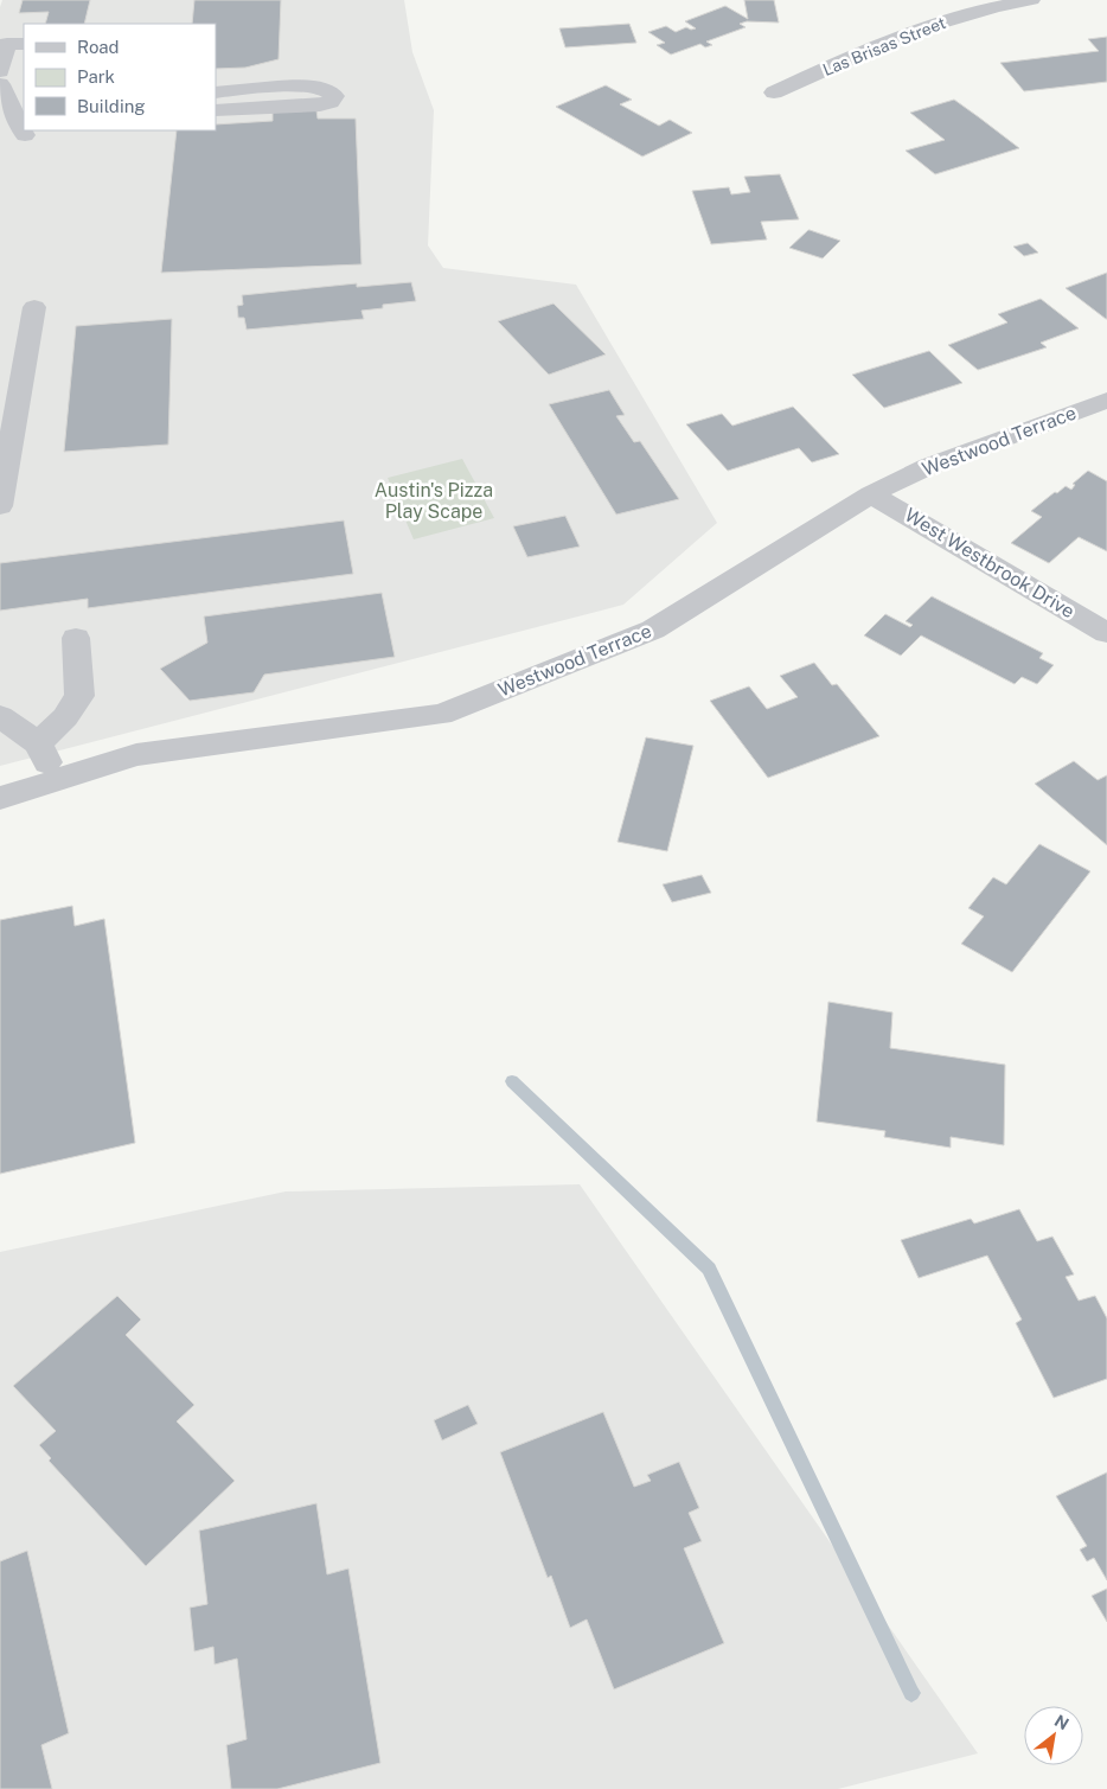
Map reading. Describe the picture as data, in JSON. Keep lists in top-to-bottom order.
{
  "streets": {
    "street": ["Las Brisas Street", "Westwood Terrace", "West Westbrook Drive"]
  },
  "crossings": [
    ["Westwood Terrace", "West Westbrook Drive"]
  ],
  "parks": ["Austin's Pizza Play Scape"],
  "legend": ["Road", "Park", "Building"],
  "north": "top right"
}
